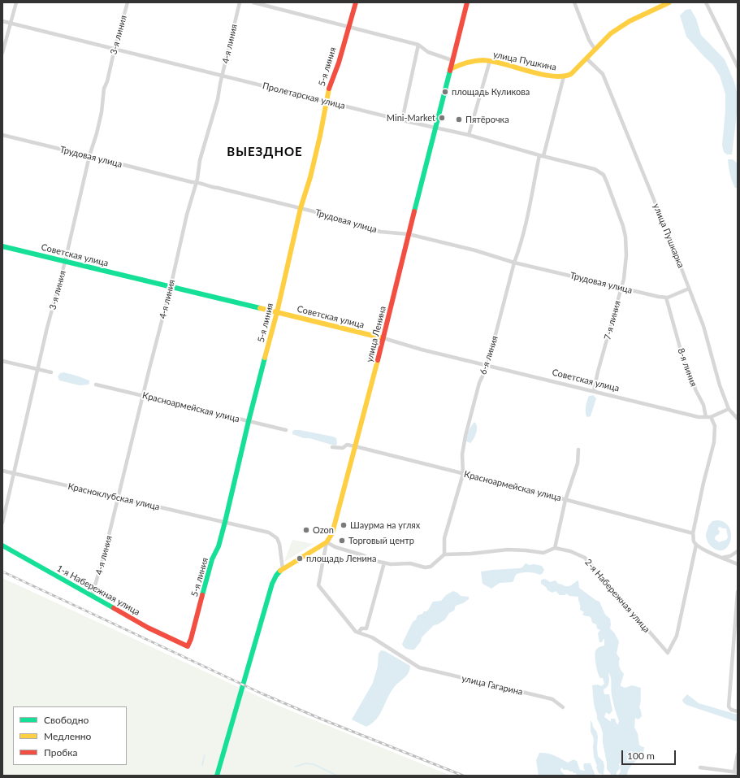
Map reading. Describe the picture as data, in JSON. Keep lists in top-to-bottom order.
{
  "streets": {
    "main road": [
      "улица Пушкина",
      "5-я линия",
      "Советская улица",
      "улица Ленина",
      "1-я Набережная улица"
    ],
    "street": [
      "3-я линия",
      "4-я линия",
      "Пролетарская улица",
      "Трудовая улица",
      "улица Пушкарка",
      "7-я линия",
      "6-я линия",
      "8-я линия",
      "Красноармейская улица",
      "Красноклубская улица",
      "2-я Набережная улица",
      "улица Гагарина"
    ]
  },
  "crossings": [
    ["3-я линия", "Пролетарская улица"],
    ["3-я линия", "Трудовая улица"],
    ["3-я линия", "Советская улица"],
    ["3-я линия", "Красноклубская улица"],
    ["4-я линия", "Пролетарская улица"],
    ["4-я линия", "Трудовая улица"],
    ["4-я линия", "Советская улица"],
    ["4-я линия", "Красноармейская улица"],
    ["4-я линия", "Красноклубская улица"],
    ["4-я линия", "1-я Набережная улица"],
    ["улица Пушкина", "улица Пушкарка"],
    ["улица Пушкина", "6-я линия"],
    ["5-я линия", "Пролетарская улица"],
    ["5-я линия", "Трудовая улица"],
    ["5-я линия", "Советская улица"],
    ["5-я линия", "Красноармейская улица"],
    ["5-я линия", "Красноклубская улица"],
    ["5-я линия", "1-я Набережная улица"],
    ["Пролетарская улица", "7-я линия"],
    ["Пролетарская улица", "улица Ленина"],
    ["Пролетарская улица", "6-я линия"],
    ["Трудовая улица", "7-я линия"],
    ["Трудовая улица", "улица Ленина"],
    ["Трудовая улица", "6-я линия"],
    ["Трудовая улица", "8-я линия"],
    ["улица Пушкарка", "Советская улица"],
    ["Советская улица", "7-я линия"],
    ["Советская улица", "улица Ленина"],
    ["Советская улица", "6-я линия"],
    ["Советская улица", "8-я линия"],
    ["улица Ленина", "Красноармейская улица"],
    ["6-я линия", "Красноармейская улица"],
    ["6-я линия", "2-я Набережная улица"]
  ],
  "districts": ["ВЫЕЗДНОЕ"],
  "places": [
    "площадь Куликова",
    "Mini-Market",
    "Пятёрочка",
    "Шаурма на углях",
    "Ozon",
    "Торговый центр",
    "площадь Ленина"
  ],
  "legend": ["Свободно", "Медленно", "Пробка"],
  "scale_bar": "100 m"
}
